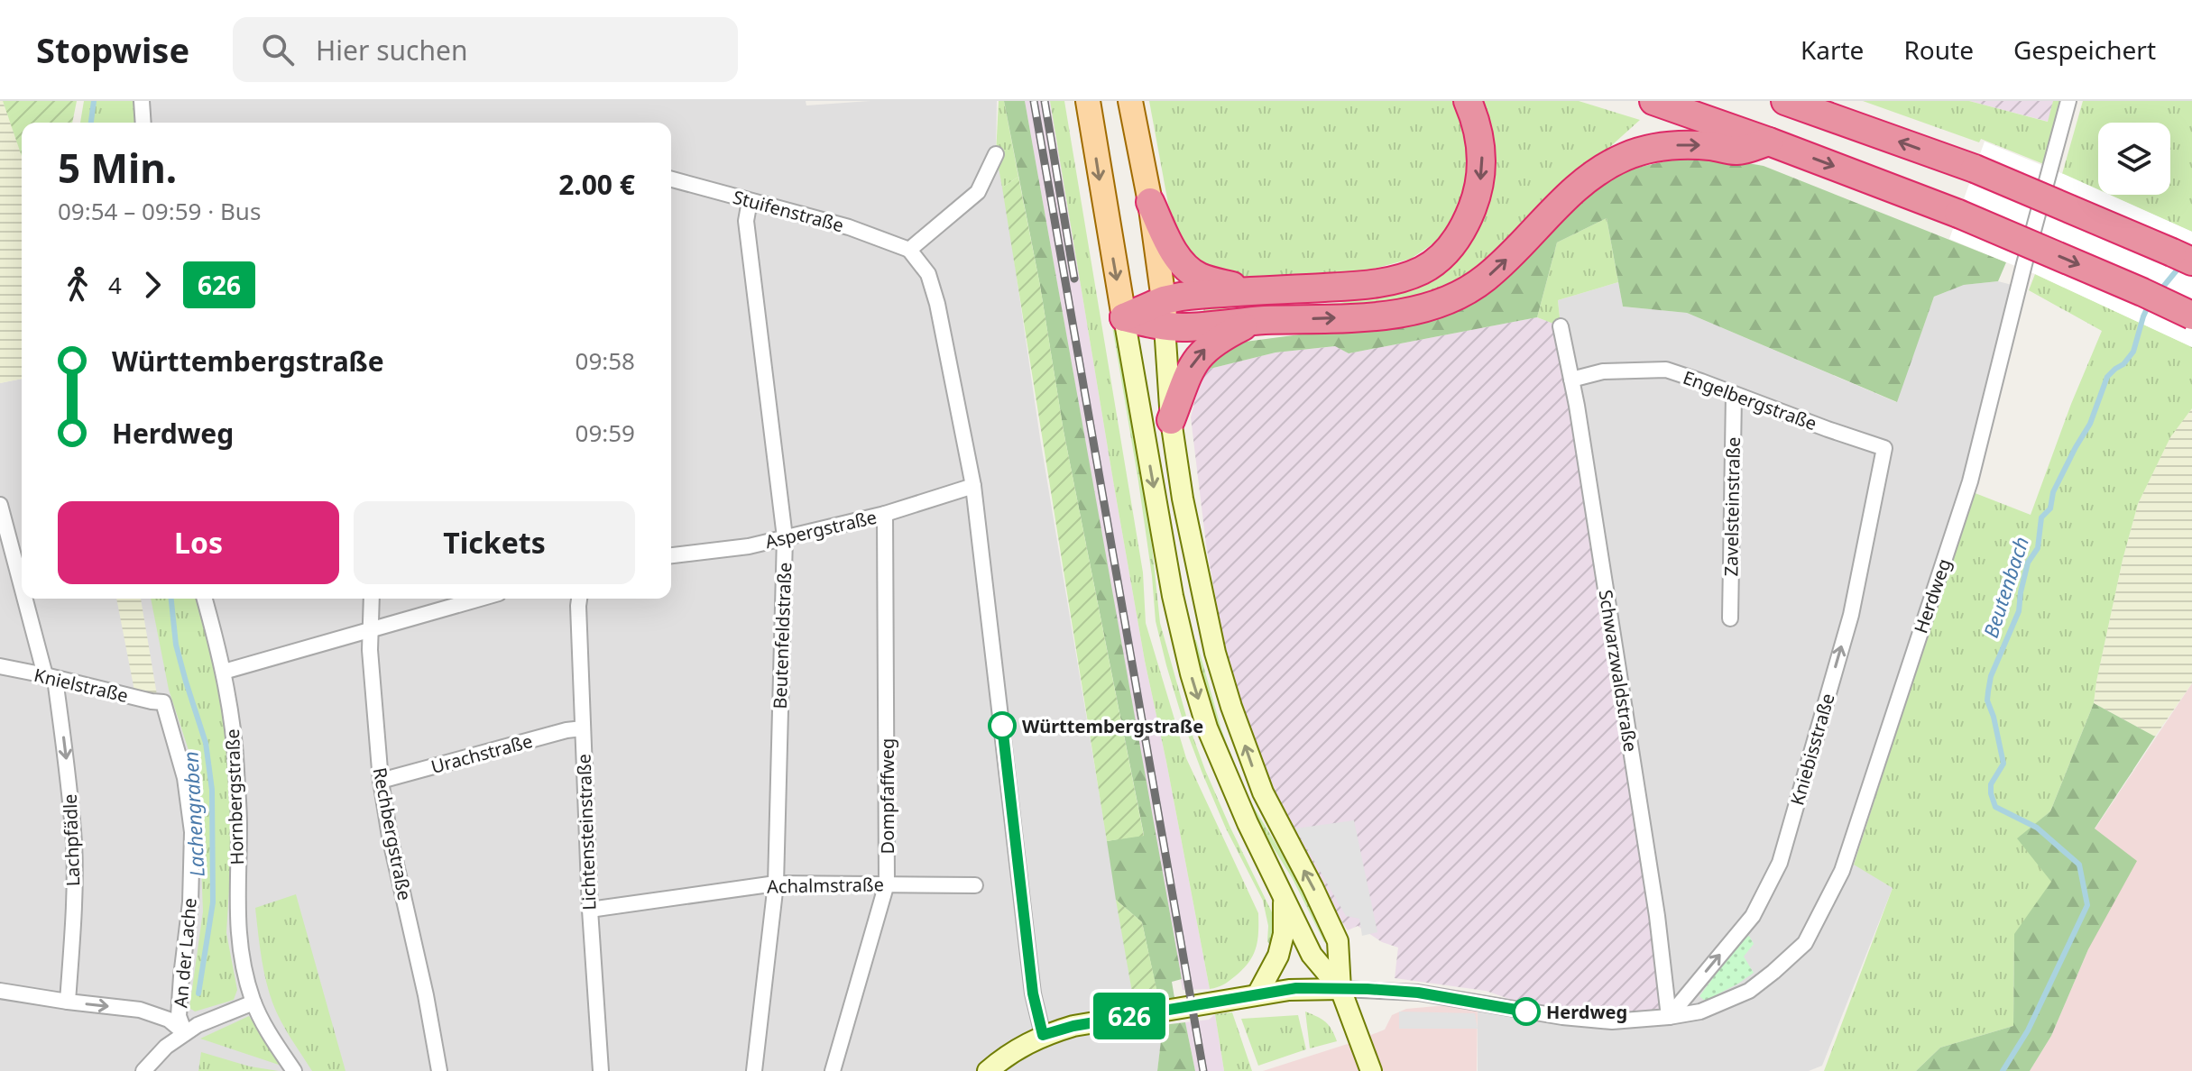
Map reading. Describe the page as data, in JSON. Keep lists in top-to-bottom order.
{
  "streets": {
    "street": [
      "Stuifenstraße",
      "Engelbergstraße",
      "Zavelsteinstraße",
      "Aspergstraße",
      "Herdweg",
      "Beutenfeldstraße",
      "Schwarzwaldstraße",
      "Knielstraße",
      "Kniebisstraße",
      "Urachstraße",
      "Dompfaffweg",
      "Hornbergstraße",
      "Lichtensteinstraße",
      "Rechbergstraße",
      "Lachpfädle",
      "Achalmstraße",
      "An der Lache"
    ]
  },
  "crossings": [
    ["Stuifenstraße", "Beutenfeldstraße"],
    ["Engelbergstraße", "Zavelsteinstraße"],
    ["Engelbergstraße", "Schwarzwaldstraße"],
    ["Engelbergstraße", "Kniebisstraße"],
    ["Aspergstraße", "Beutenfeldstraße"],
    ["Aspergstraße", "Dompfaffweg"],
    ["Herdweg", "Schwarzwaldstraße"],
    ["Herdweg", "Kniebisstraße"],
    ["Beutenfeldstraße", "Achalmstraße"],
    ["Schwarzwaldstraße", "Kniebisstraße"],
    ["Knielstraße", "Lachpfädle"],
    ["Knielstraße", "An der Lache"],
    ["Urachstraße", "Lichtensteinstraße"],
    ["Urachstraße", "Rechbergstraße"],
    ["Dompfaffweg", "Achalmstraße"],
    ["Hornbergstraße", "An der Lache"],
    ["Lichtensteinstraße", "Achalmstraße"]
  ],
  "one_way": ["Kniebisstraße", "Lachpfädle"],
  "water": ["Beutenbach", "Lachengraben"],
  "places": ["Württembergstraße", "Herdweg"],
  "lines": ["bus line 626"],
  "page": {
    "header": "Stopwise",
    "search": "Hier suchen",
    "nav": ["Karte", "Route", "Gespeichert"],
    "on_map": "626",
    "heading": ["5 Min.", "09:54 – 09:59 · Bus", "2.00 €"],
    "legs": ["4", "626"],
    "list": [
      {
        "name": "Württembergstraße",
        "value": "09:58"
      },
      {
        "name": "Herdweg",
        "value": "09:59"
      }
    ],
    "buttons": ["Los", "Tickets"]
  }
}
